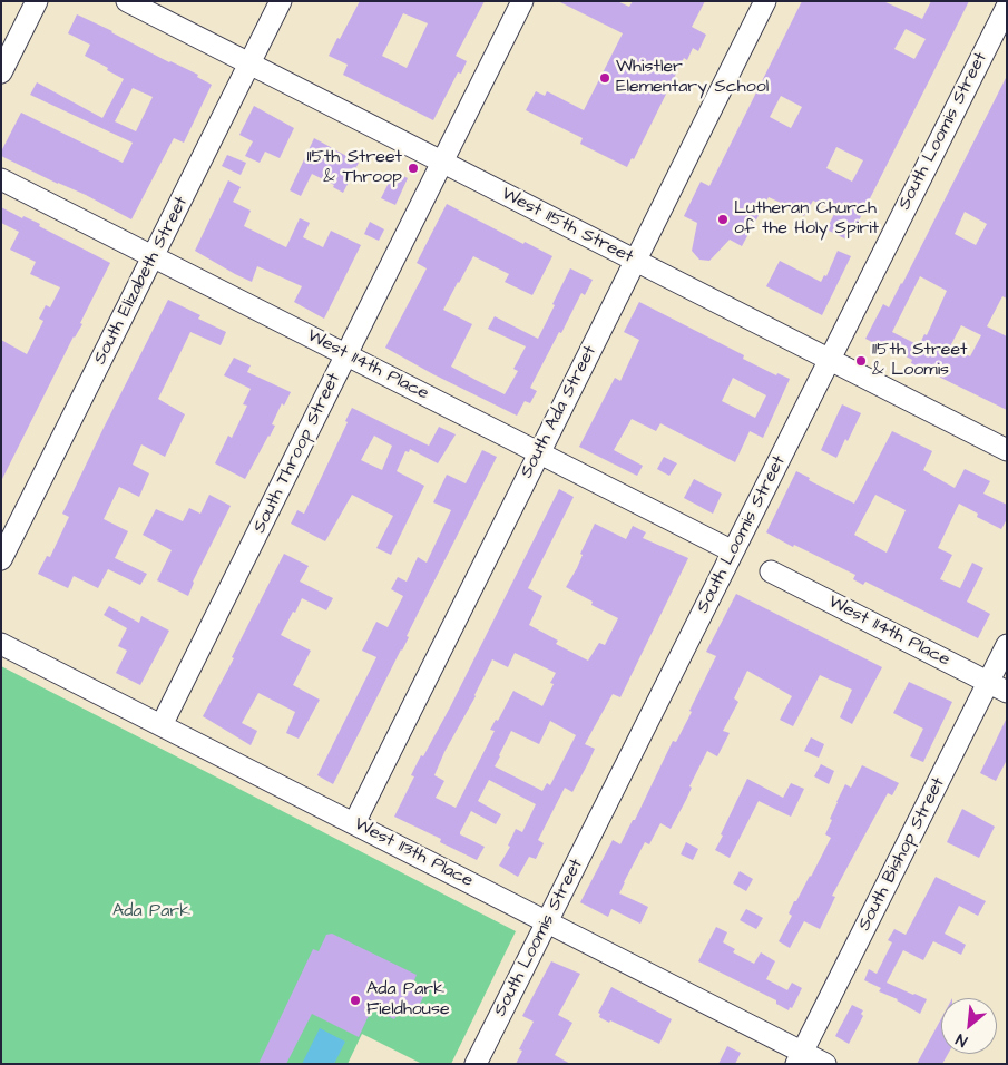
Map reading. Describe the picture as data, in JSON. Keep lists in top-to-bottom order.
{
  "streets": {
    "street": [
      "South Loomis Street",
      "West 115th Street",
      "South Elizabeth Street",
      "West 114th Place",
      "South Ada Street",
      "South Throop Street",
      "West 113th Place",
      "South Bishop Street"
    ]
  },
  "crossings": [
    ["South Loomis Street", "West 115th Street"],
    ["South Loomis Street", "West 114th Place"],
    ["South Loomis Street", "West 113th Place"],
    ["West 115th Street", "South Elizabeth Street"],
    ["West 115th Street", "South Ada Street"],
    ["West 115th Street", "South Throop Street"],
    ["South Elizabeth Street", "West 114th Place"],
    ["West 114th Place", "South Ada Street"],
    ["West 114th Place", "South Throop Street"],
    ["West 114th Place", "South Bishop Street"],
    ["South Ada Street", "West 113th Place"],
    ["South Throop Street", "West 113th Place"],
    ["West 113th Place", "South Bishop Street"]
  ],
  "parks": ["Ada Park"],
  "places": [
    "Whistler Elementary School",
    "115th Street & Throop",
    "Lutheran Church of the Holy Spirit",
    "115th Street & Loomis",
    "Ada Park Fieldhouse"
  ],
  "north": "bottom left"
}
